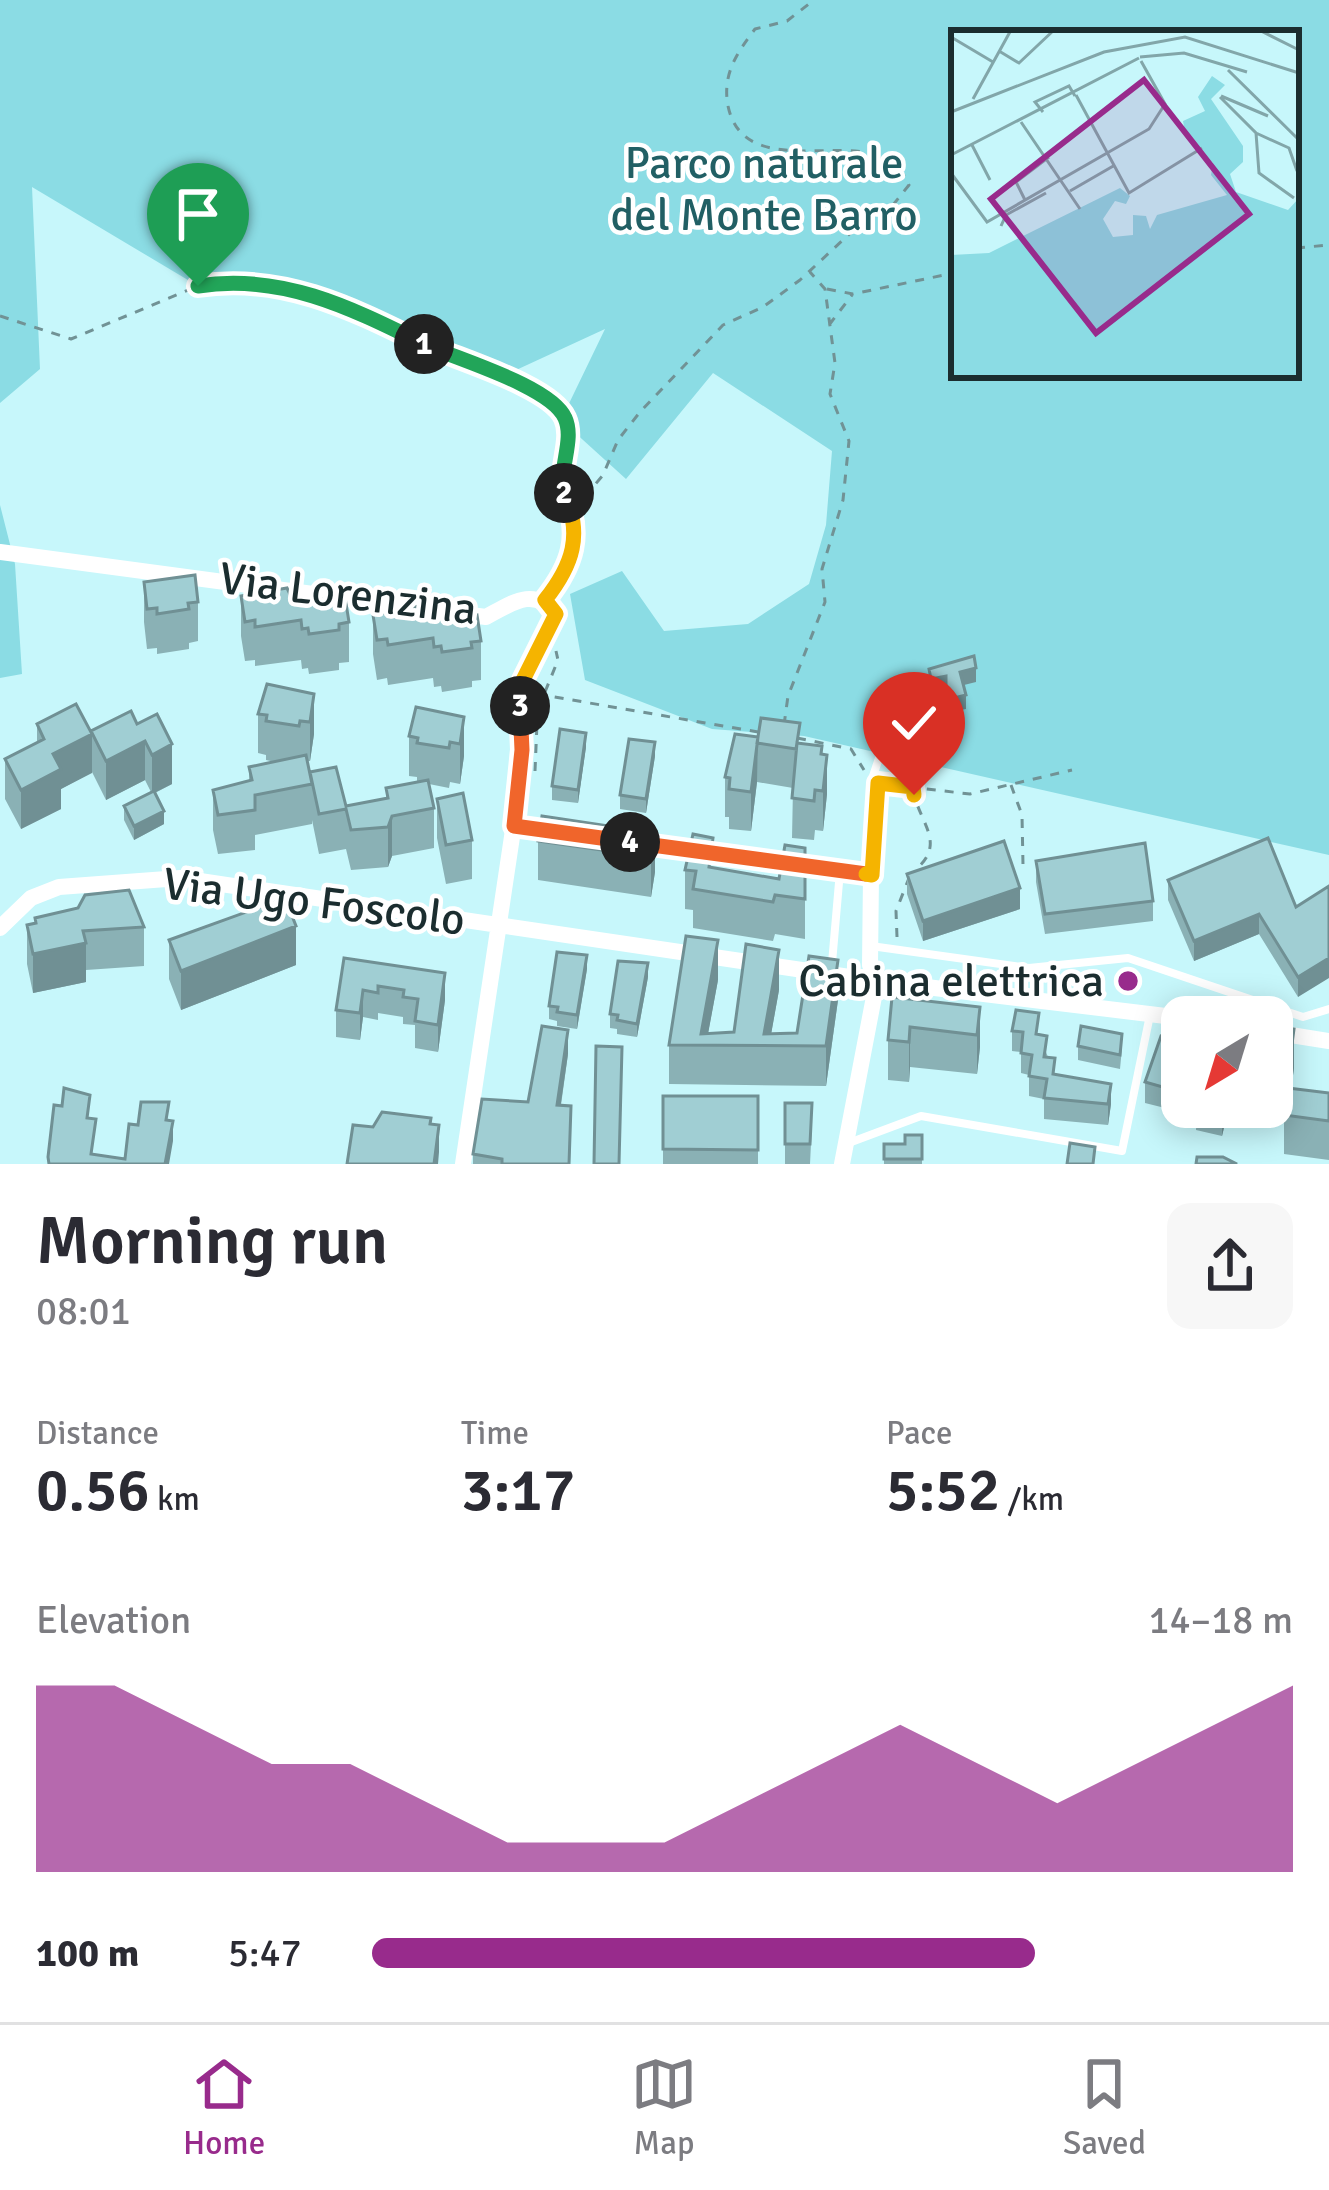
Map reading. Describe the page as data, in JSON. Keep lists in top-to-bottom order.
{
  "streets": {
    "street": ["Via Lorenzina", "Via Ugo Foscolo"]
  },
  "crossings": [
    ["Via Lorenzina", "Via Ugo Foscolo"]
  ],
  "parks": ["Parco naturale del Monte Barro"],
  "places": ["Cabina elettrica"],
  "north": "bottom left",
  "page": {
    "pins": [
      "1",
      "2",
      "3",
      "4"
    ],
    "heading": ["Morning run", "08:01"],
    "stats": [
      ["Distance", "0.56 km"],
      ["Time", "3:17"],
      ["Pace", "5:52 /km"]
    ],
    "chart": ["Elevation", "14–18 m"],
    "list": [
      {
        "name": "100 m",
        "note": "5:47"
      }
    ],
    "tabs": ["Home", "Map", "Saved"]
  }
}
